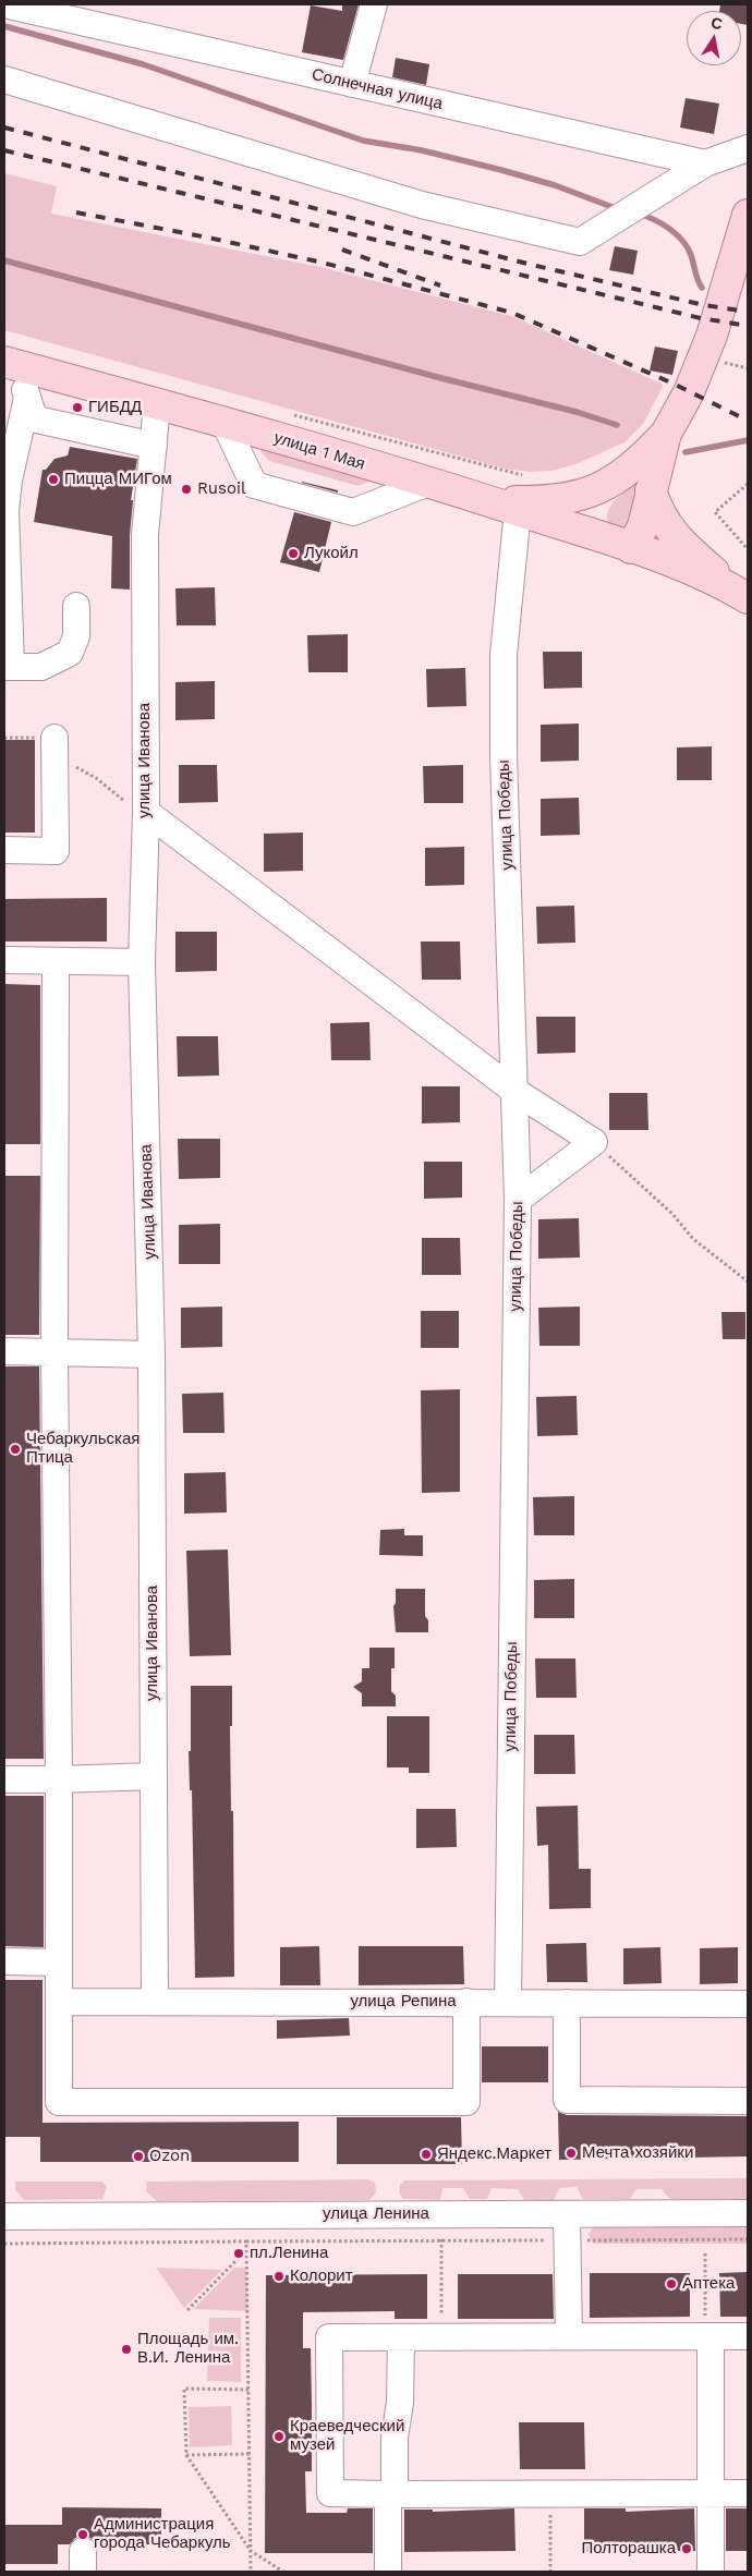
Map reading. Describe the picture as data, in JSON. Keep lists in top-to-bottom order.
{
  "streets": {
    "main road": ["улица 1 Мая"],
    "street": [
      "Солнечная улица",
      "улица Иванова",
      "улица Победы",
      "улица Репина",
      "улица Ленина"
    ]
  },
  "crossings": [
    ["улица 1 Мая", "улица Иванова"],
    ["улица 1 Мая", "улица Победы"],
    ["улица Иванова", "улица Репина"],
    ["улица Победы", "улица Репина"]
  ],
  "places": [
    "ГИБДД",
    "Пицца МИГом",
    "Rusoil",
    "Лукойл",
    "Чебаркульская Птица",
    "Мечта хозяйки",
    "Яндекс.Маркет",
    "Ozon",
    "пл.Ленина",
    "Колорит",
    "Аптека",
    "Площадь им. В.И. Ленина",
    "Краеведческий музей",
    "Администрация города Чебаркуль",
    "Полторашка"
  ],
  "north": "top"
}
